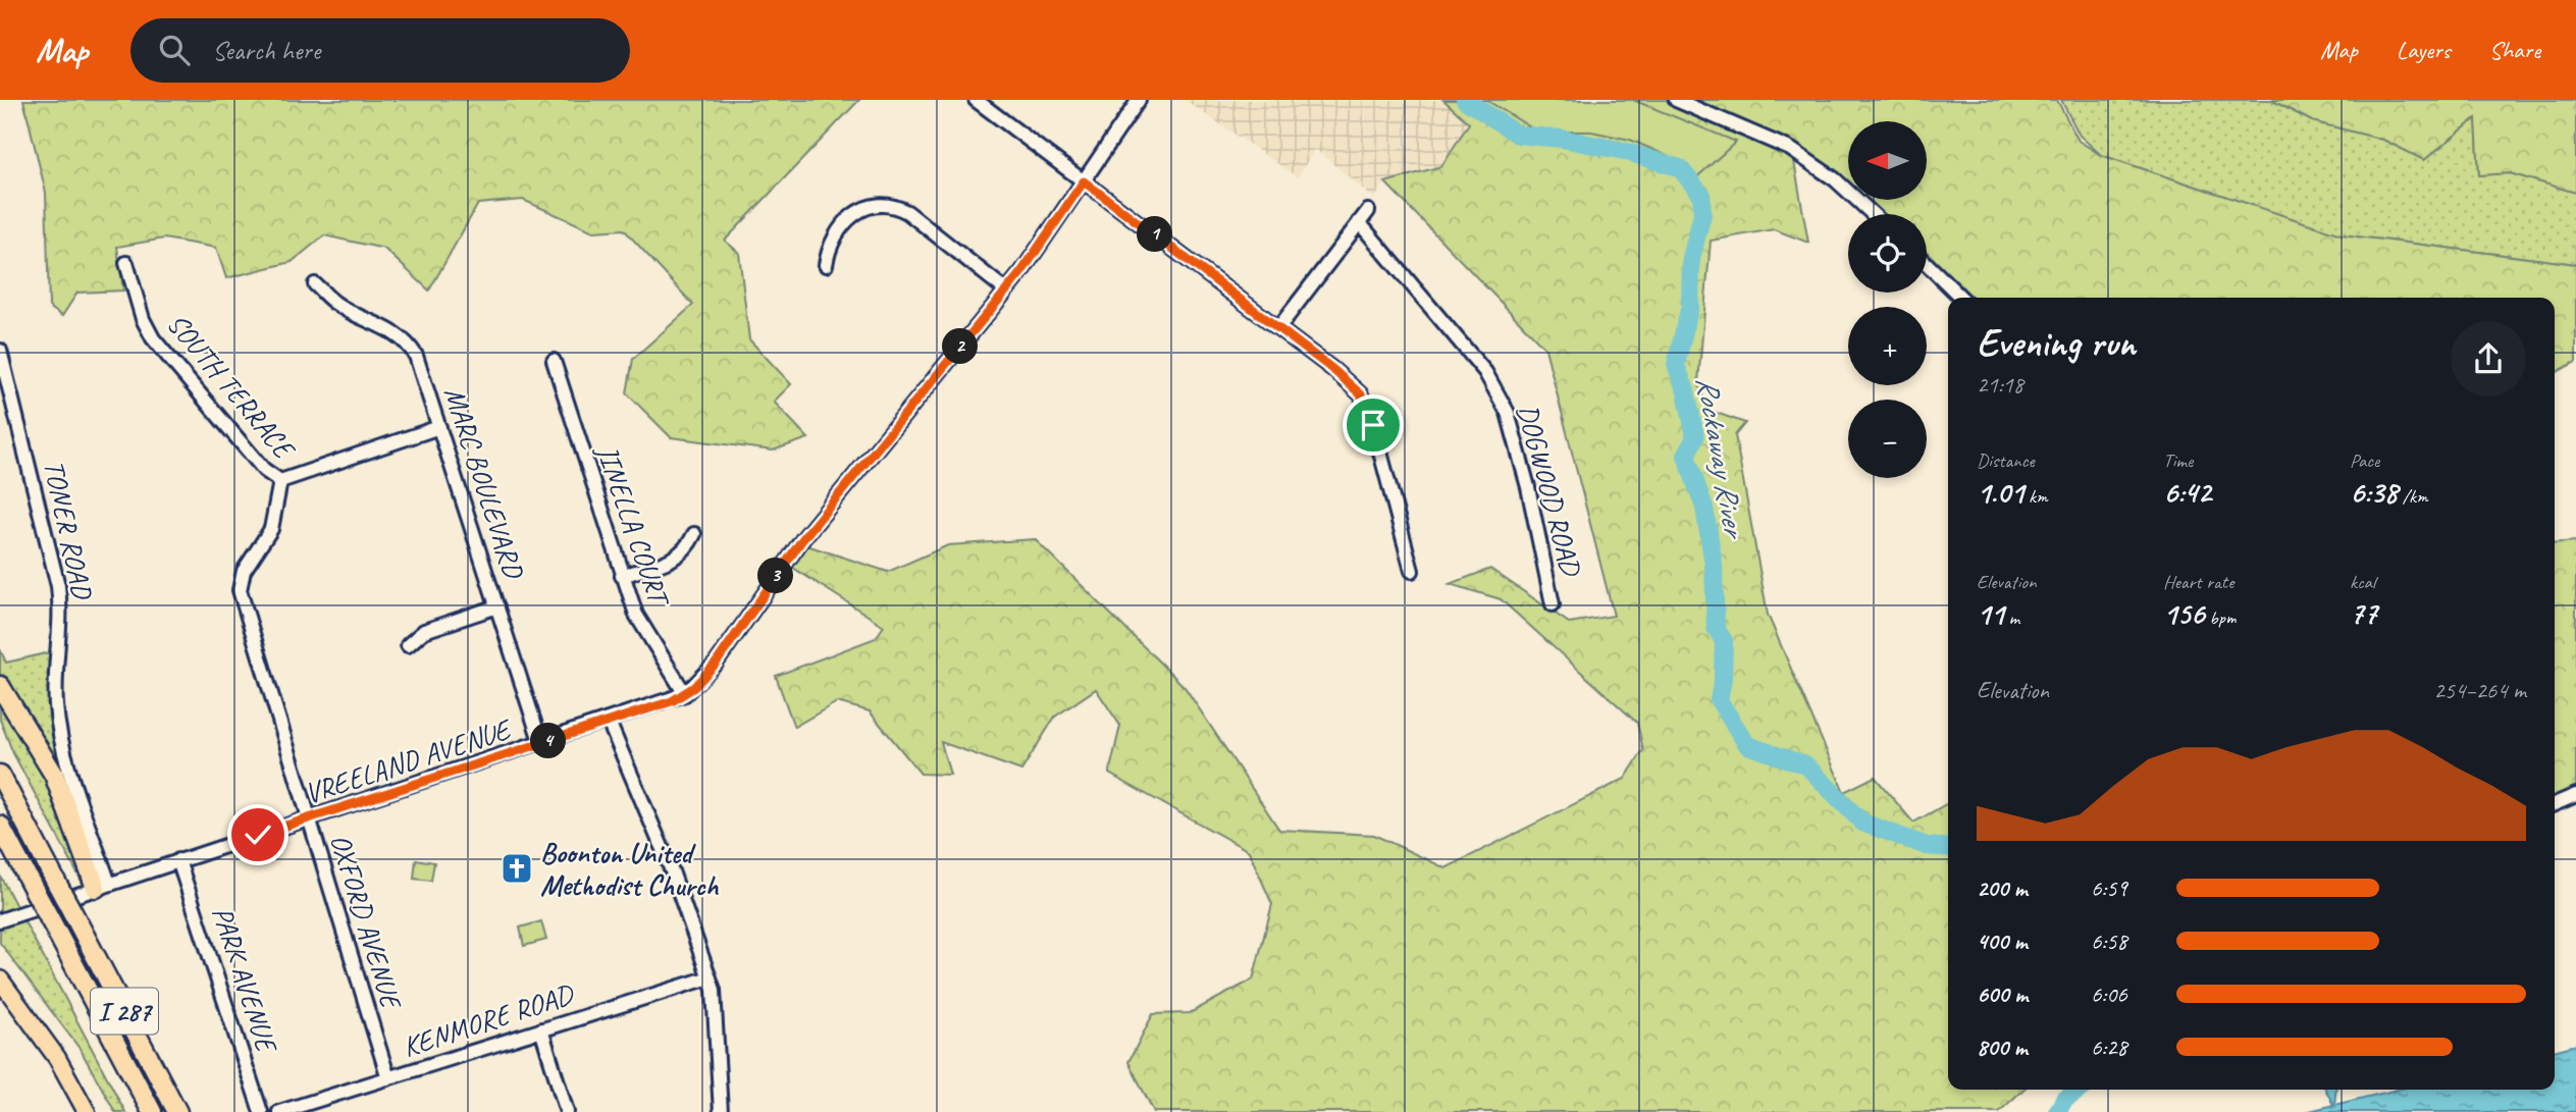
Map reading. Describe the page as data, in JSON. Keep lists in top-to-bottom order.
{
  "streets": {
    "highway": ["I 287"],
    "street": [
      "SOUTH TERRACE",
      "MARC BOULEVARD",
      "DOGWOOD ROAD",
      "JINELLA COURT",
      "TONER ROAD",
      "VREELAND AVENUE",
      "OXFORD AVENUE",
      "PARK AVENUE",
      "KENMORE ROAD"
    ]
  },
  "crossings": [
    ["SOUTH TERRACE", "VREELAND AVENUE"],
    ["SOUTH TERRACE", "OXFORD AVENUE"],
    ["MARC BOULEVARD", "VREELAND AVENUE"],
    ["JINELLA COURT", "VREELAND AVENUE"],
    ["TONER ROAD", "VREELAND AVENUE"],
    ["VREELAND AVENUE", "OXFORD AVENUE"],
    ["VREELAND AVENUE", "PARK AVENUE"],
    ["OXFORD AVENUE", "KENMORE ROAD"]
  ],
  "water": ["Rockaway River"],
  "places": {
    "church": ["Boonton United Methodist Church"]
  },
  "north": "left",
  "page": {
    "header": "Map",
    "search": "Search here",
    "nav": ["Map", "Layers", "Share"],
    "map_buttons": ["+", "−"],
    "pins": [
      "1",
      "2",
      "3",
      "4"
    ],
    "heading": ["Evening run", "21:18"],
    "stats": [
      ["Distance", "1.01 km"],
      ["Time", "6:42"],
      ["Pace", "6:38 /km"],
      ["Elevation", "11 m"],
      ["Heart rate", "156 bpm"],
      ["kcal", "77"]
    ],
    "chart": ["Elevation", "254–264 m"],
    "list": [
      {
        "name": "200 m",
        "note": "6:59"
      },
      {
        "name": "400 m",
        "note": "6:58"
      },
      {
        "name": "600 m",
        "note": "6:06"
      },
      {
        "name": "800 m",
        "note": "6:28"
      }
    ]
  }
}
